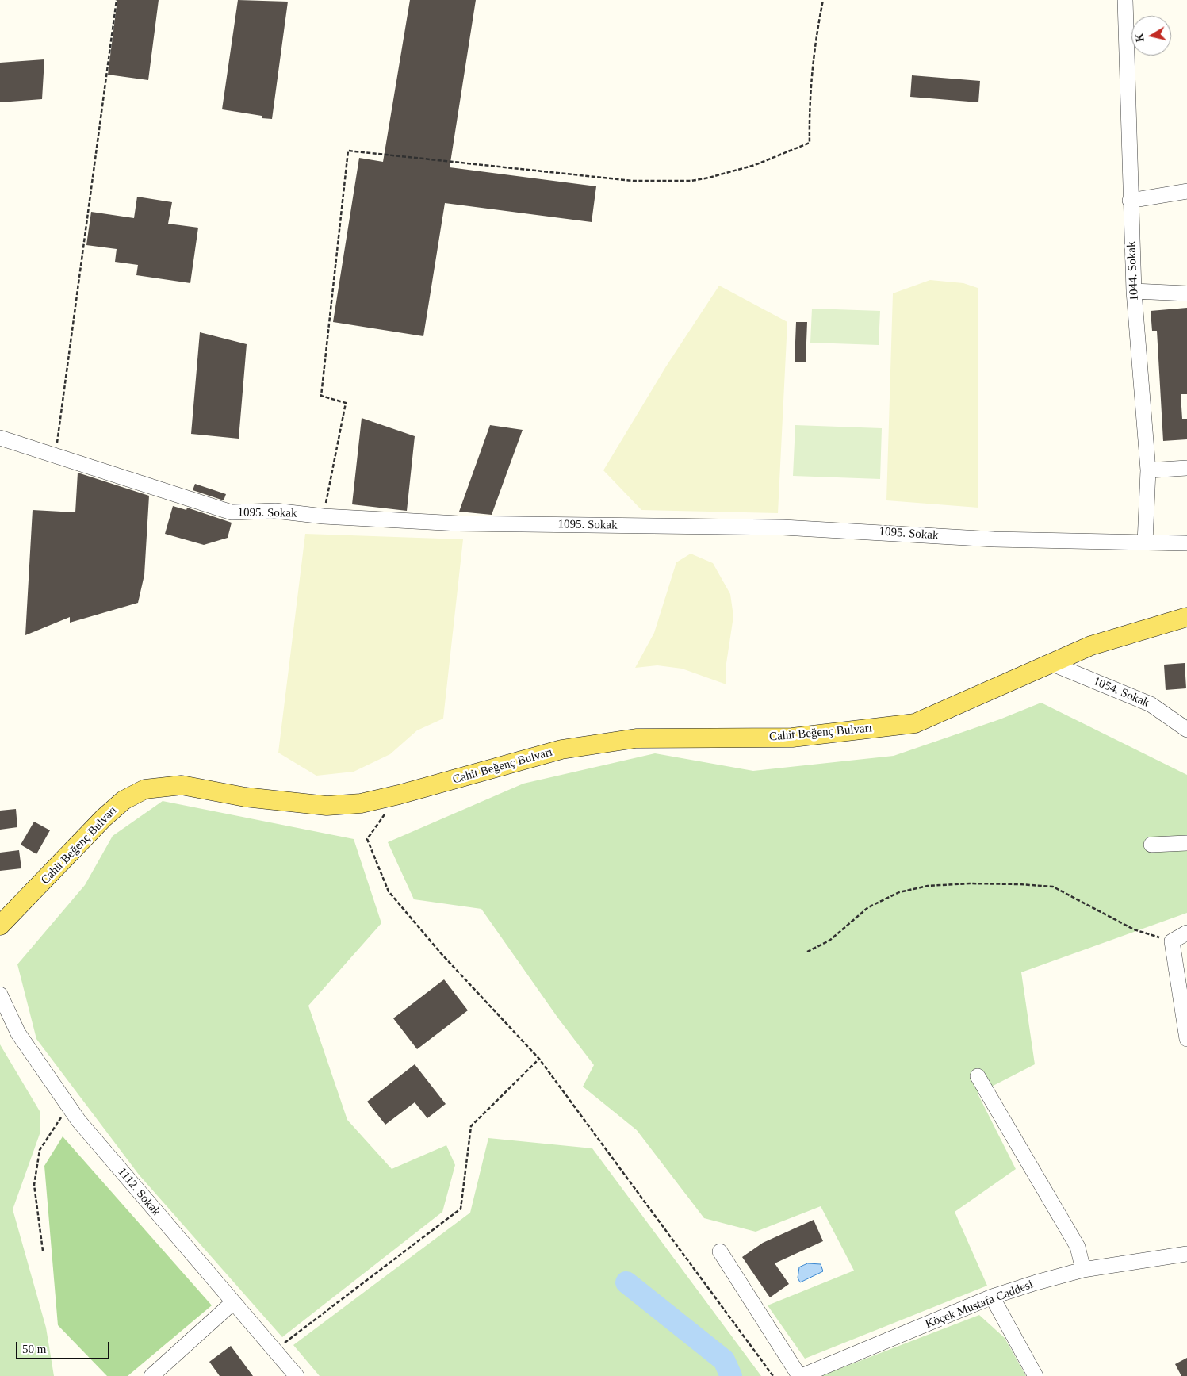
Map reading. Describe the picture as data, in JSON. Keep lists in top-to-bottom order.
{
  "streets": {
    "main road": ["Cahit Beğenç Bulvarı"],
    "street": [
      "1044. Sokak",
      "1095. Sokak",
      "1054. Sokak",
      "1112. Sokak",
      "Köçek Mustafa Caddesi"
    ]
  },
  "crossings": [
    ["1044. Sokak", "1095. Sokak"],
    ["1054. Sokak", "Cahit Beğenç Bulvarı"]
  ],
  "scale_bar": "50 m",
  "north": "left"
}
